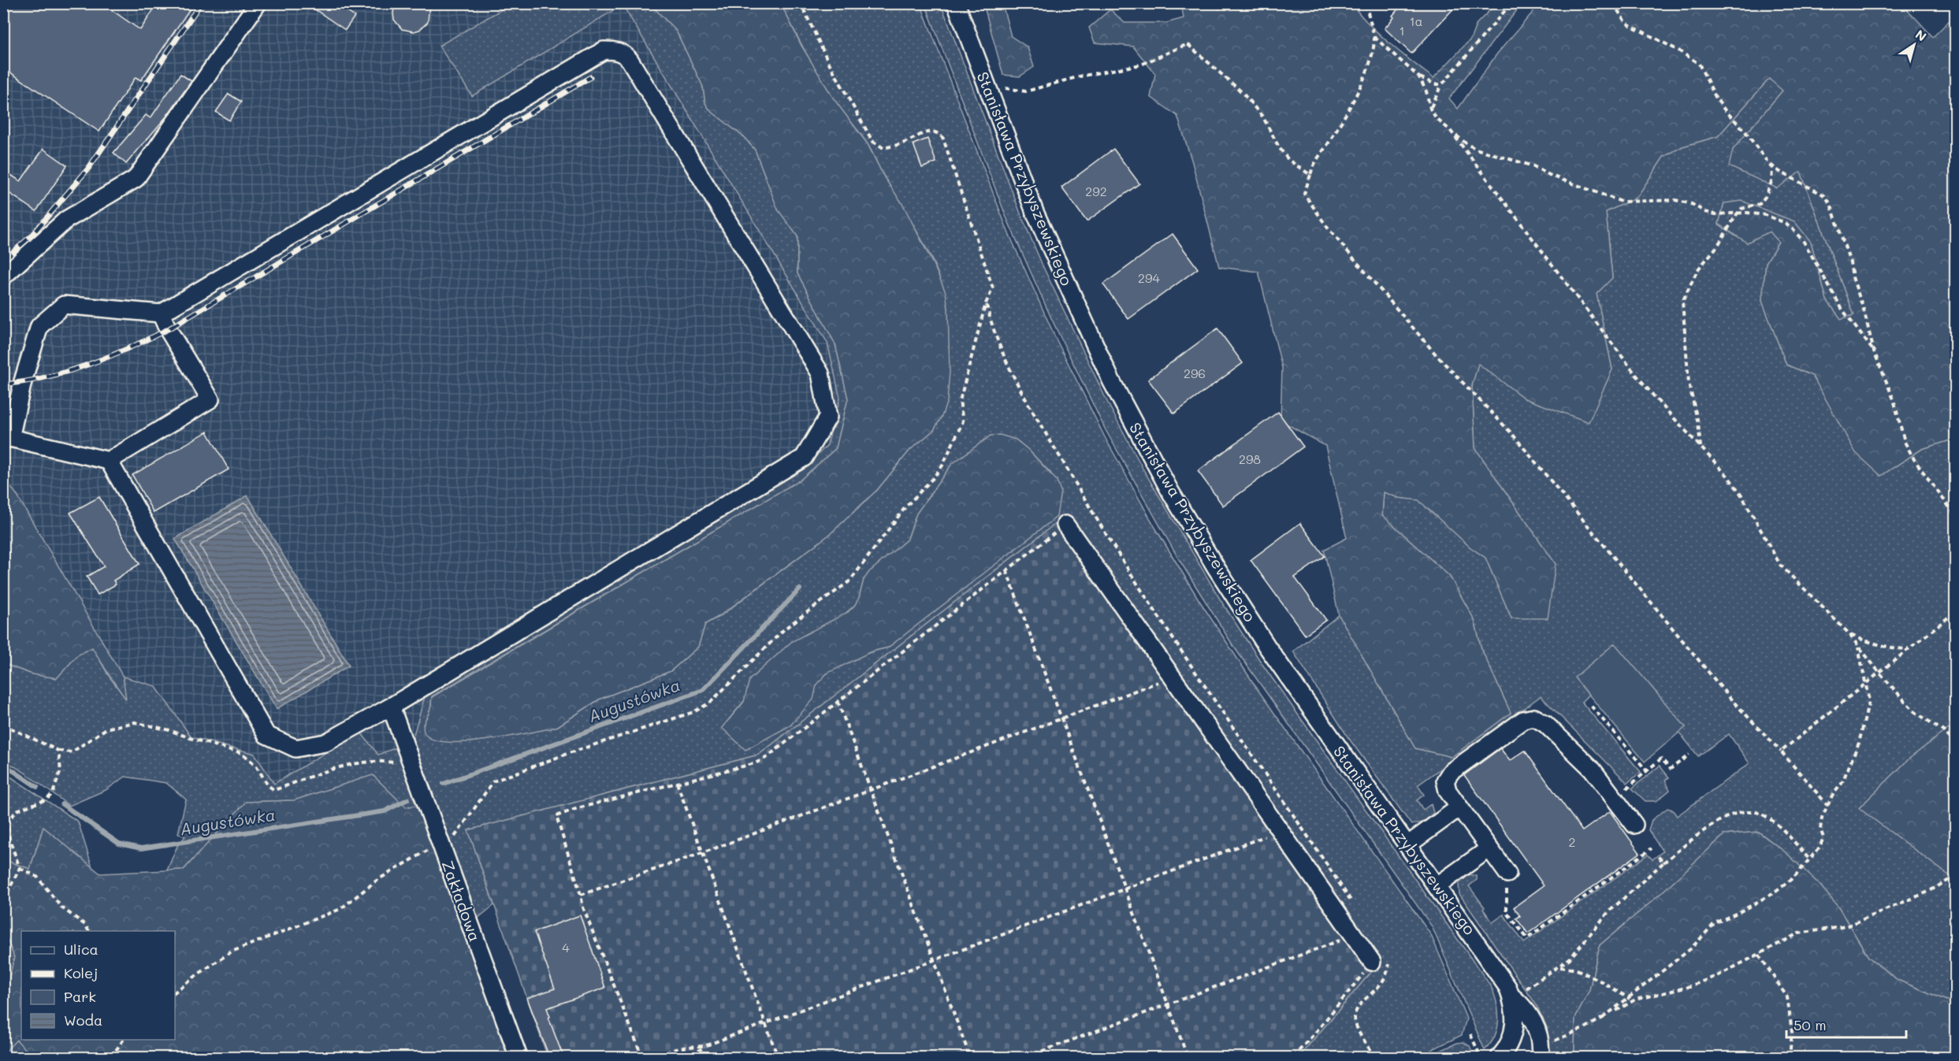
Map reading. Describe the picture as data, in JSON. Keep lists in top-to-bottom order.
{
  "streets": {
    "street": ["Stanisława Przybyszewskiego", "Zakładowa"]
  },
  "water": ["Augustówka"],
  "house_numbers": [
    "1a",
    "1",
    "292",
    "294",
    "296",
    "298",
    "2",
    "4"
  ],
  "legend": [
    "Ulica",
    "Kolej",
    "Park",
    "Woda"
  ],
  "scale_bar": "50 m",
  "north": "top right"
}
